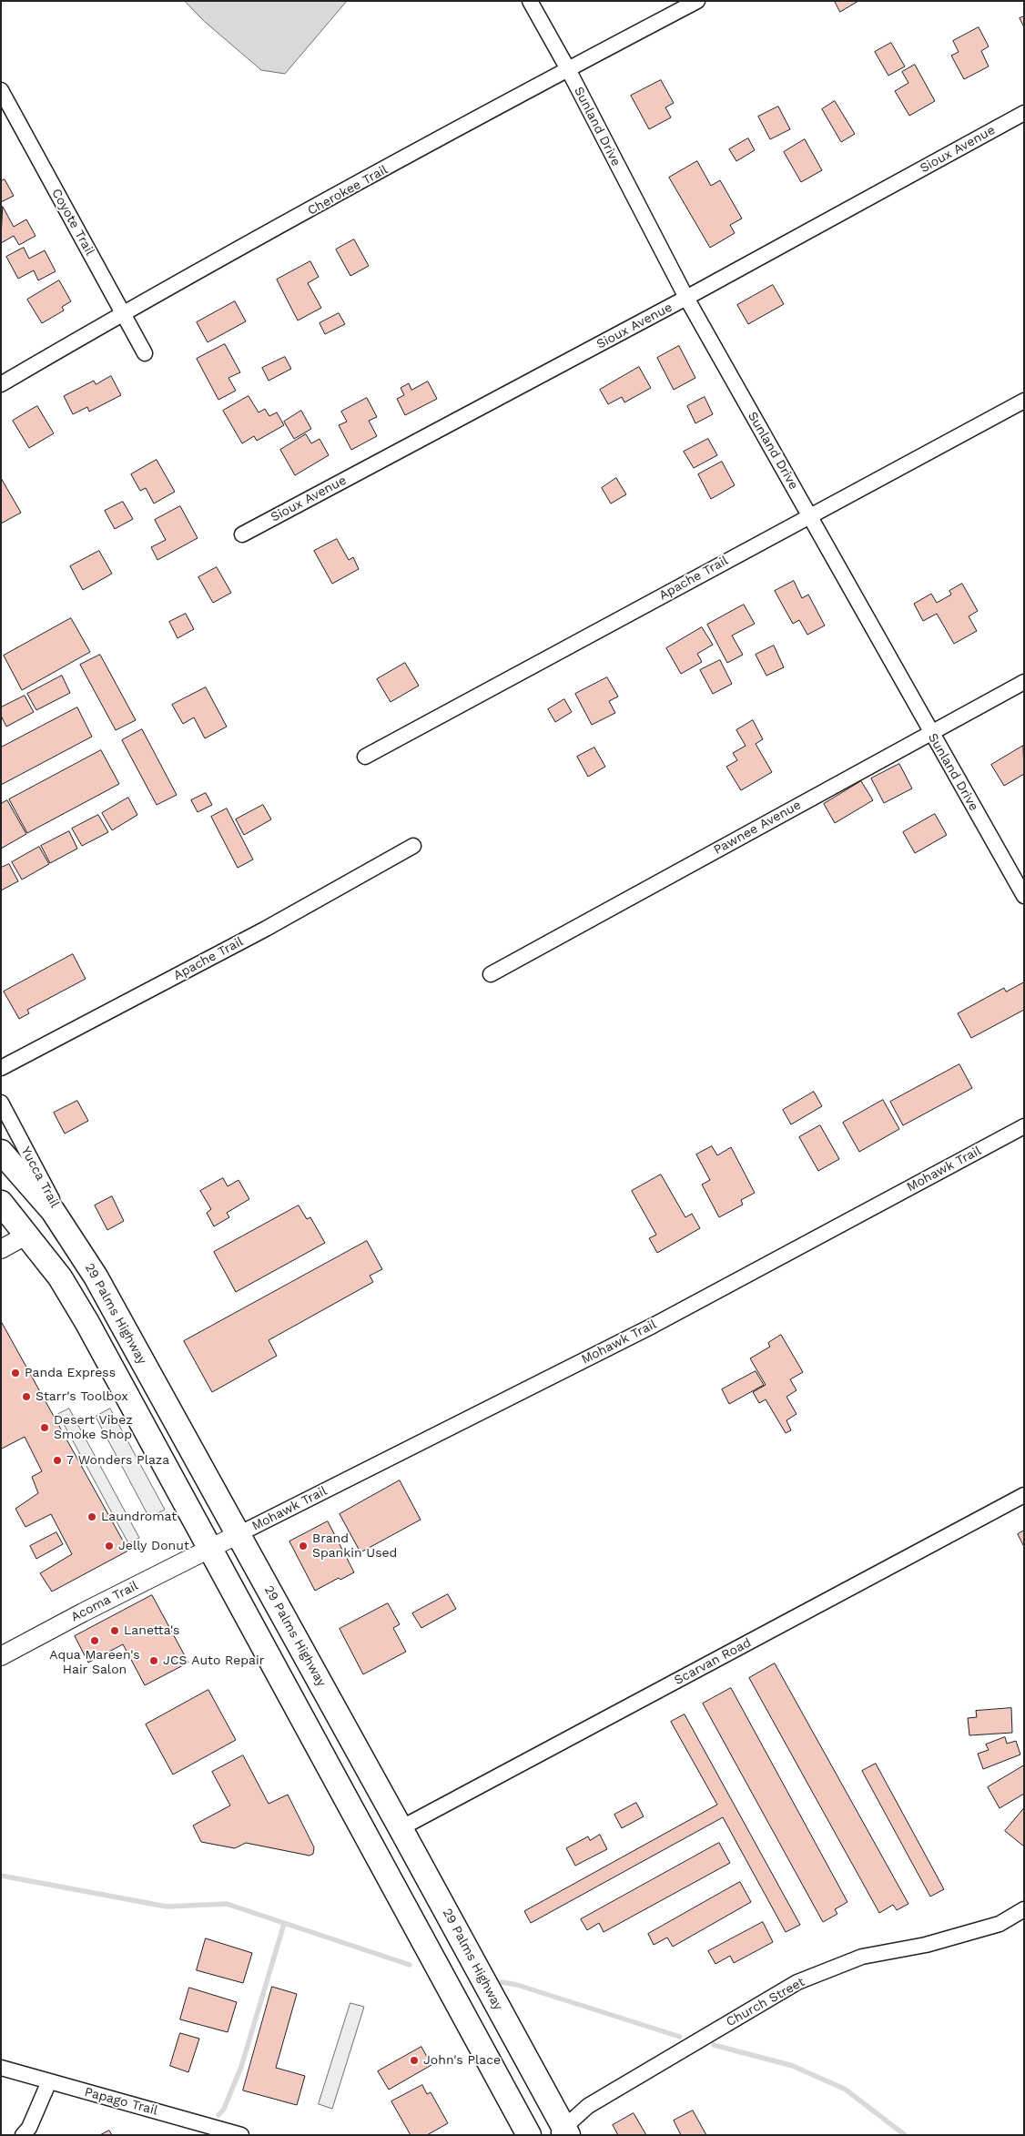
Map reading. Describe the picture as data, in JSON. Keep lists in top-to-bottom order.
{
  "streets": {
    "main road": ["29 Palms Highway"],
    "street": [
      "Sunland Drive",
      "Sioux Avenue",
      "Cherokee Trail",
      "Coyote Trail",
      "Apache Trail",
      "Pawnee Avenue",
      "Mohawk Trail",
      "Yucca Trail",
      "Acoma Trail",
      "Scarvan Road",
      "Church Street",
      "Papago Trail"
    ]
  },
  "crossings": [
    ["Sunland Drive", "Sioux Avenue"],
    ["Sunland Drive", "Cherokee Trail"],
    ["Sunland Drive", "Apache Trail"],
    ["Sunland Drive", "Pawnee Avenue"],
    ["Cherokee Trail", "Coyote Trail"],
    ["Mohawk Trail", "29 Palms Highway"],
    ["Mohawk Trail", "Acoma Trail"],
    ["Yucca Trail", "29 Palms Highway"],
    ["29 Palms Highway", "Scarvan Road"],
    ["29 Palms Highway", "Church Street"]
  ],
  "places": [
    "Panda Express",
    "Starr's Toolbox",
    "Desert Vibez Smoke Shop",
    "7 Wonders Plaza",
    "Laundromat",
    "Jelly Donut",
    "Brand Spankin Used",
    "Lanetta's",
    "Aqua Mareen's Hair Salon",
    "JCS Auto Repair",
    "John's Place"
  ]
}
